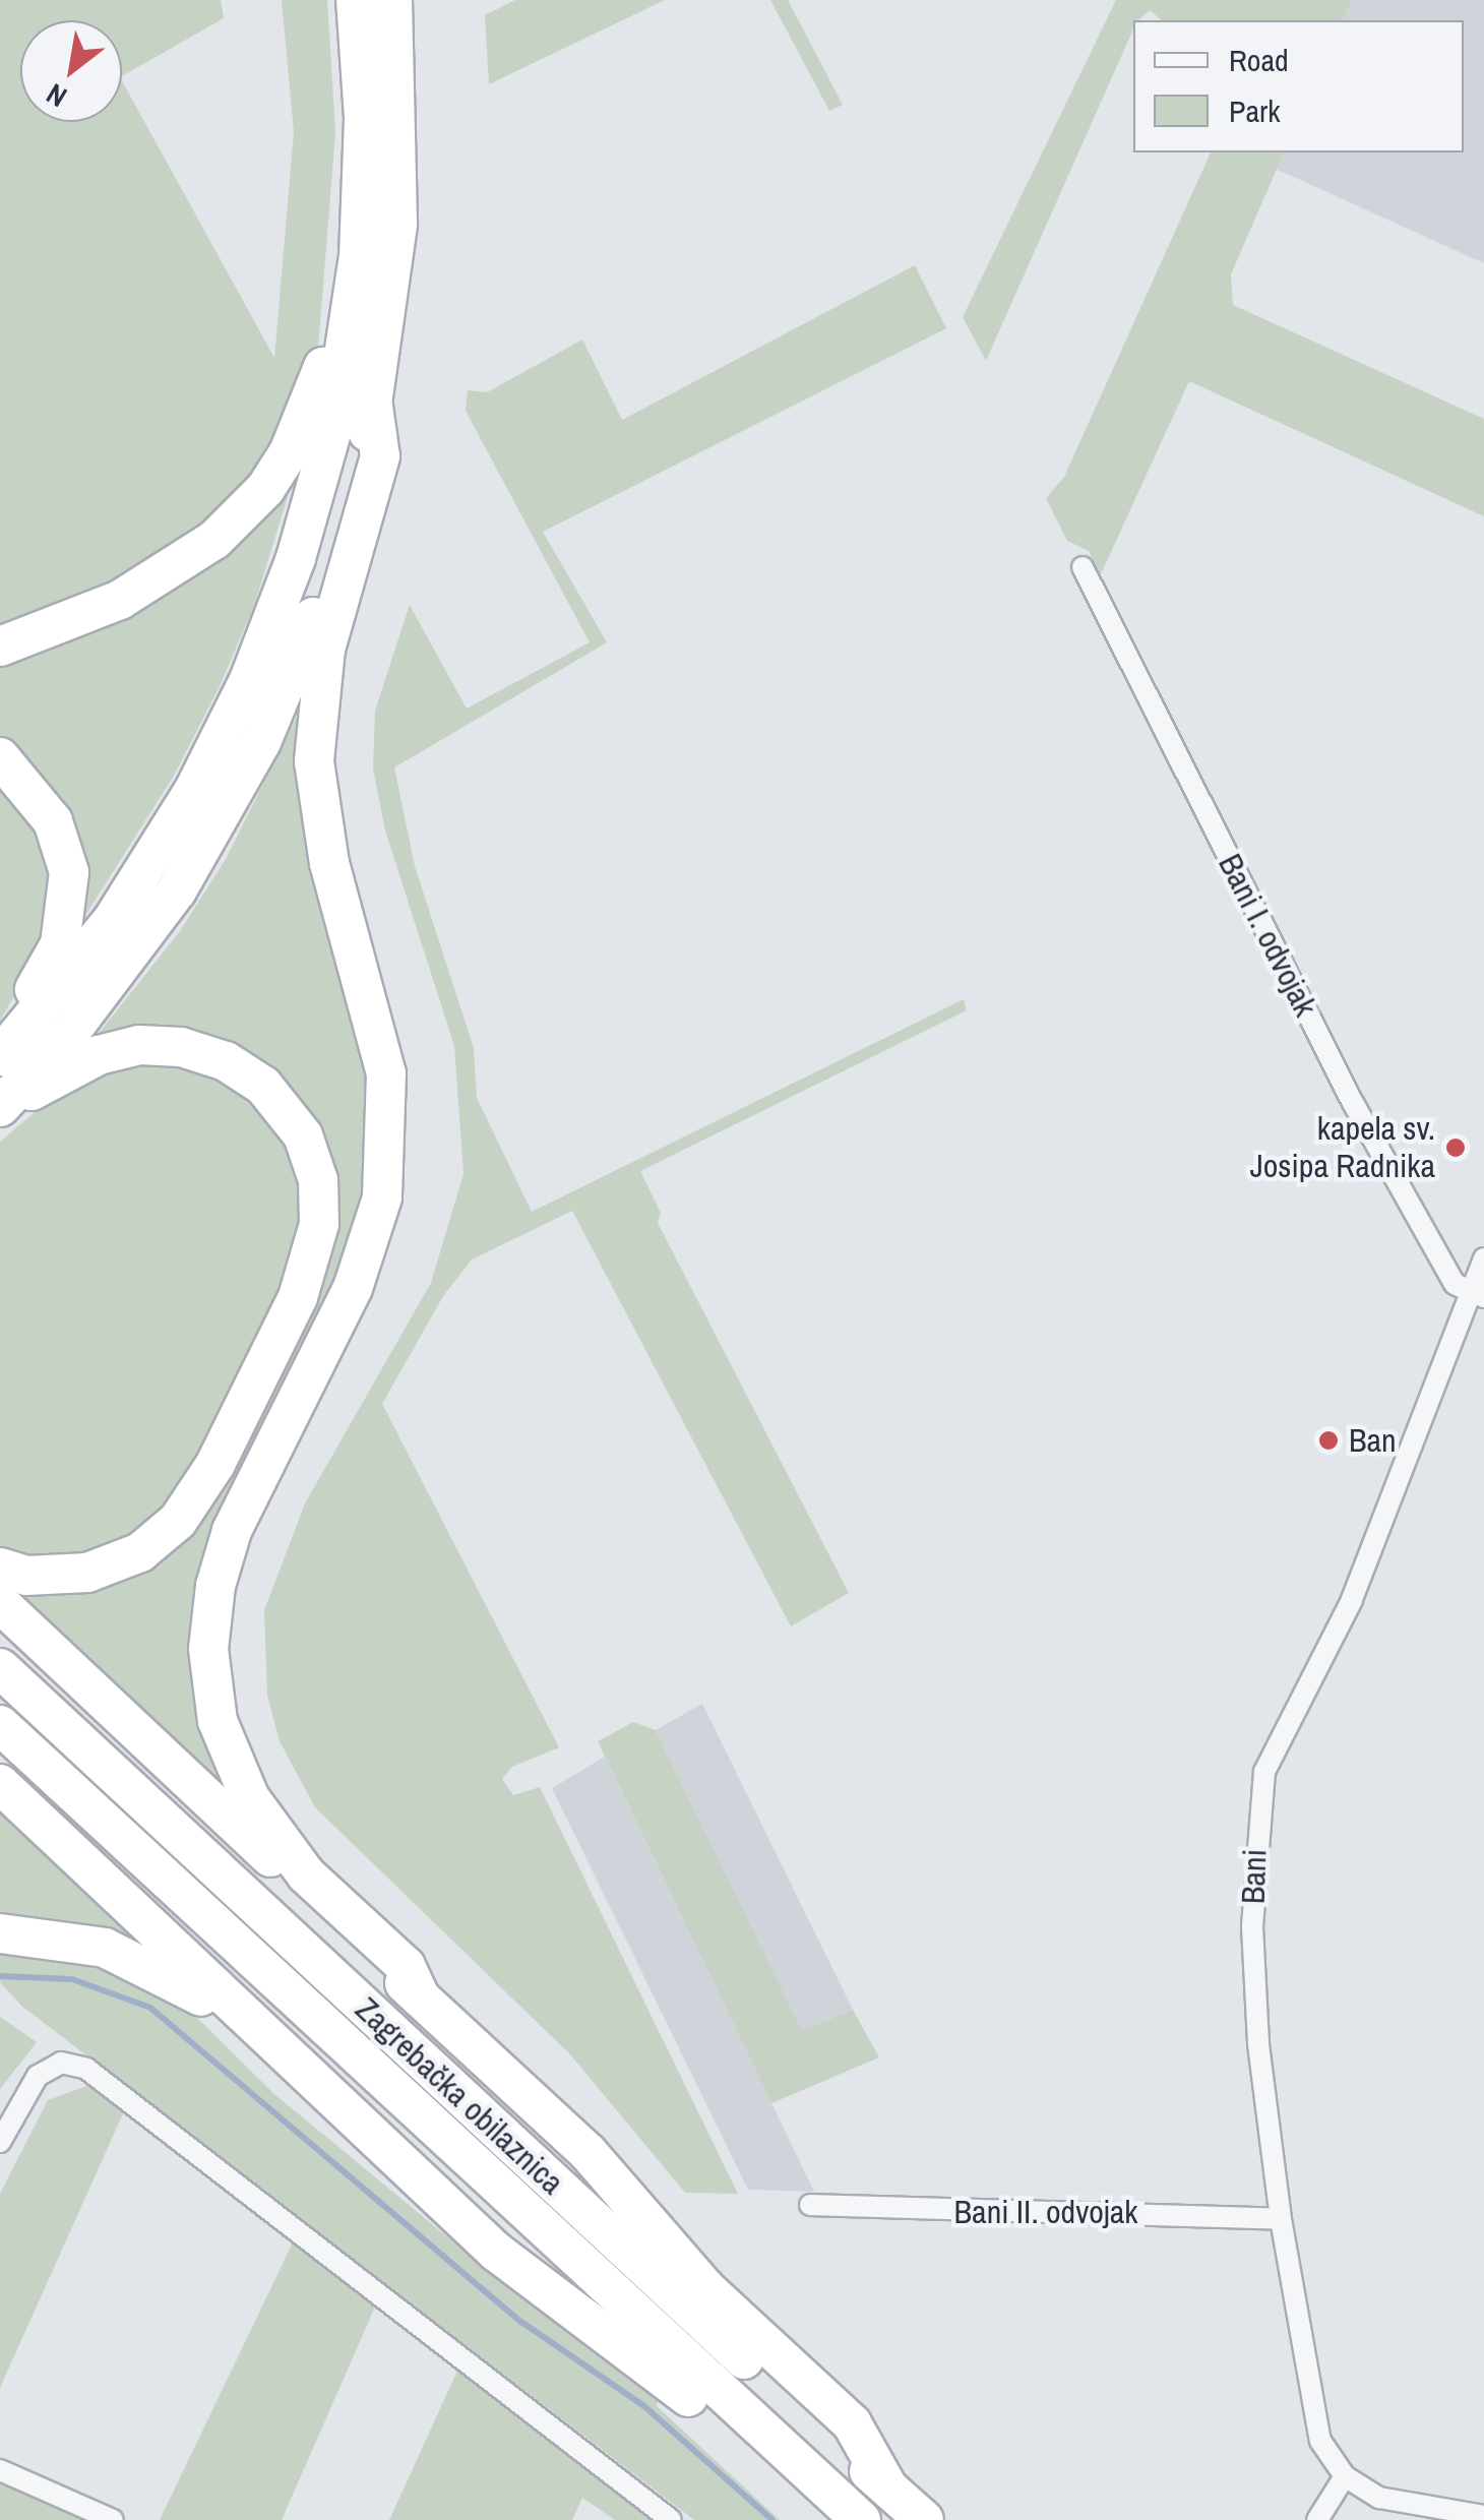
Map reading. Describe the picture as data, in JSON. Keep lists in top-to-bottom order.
{
  "streets": {
    "highway": ["Zagrebačka obilaznica"],
    "street": ["Bani I. odvojak", "Bani", "Bani II. odvojak"]
  },
  "crossings": [
    ["Bani I. odvojak", "Bani"],
    ["Bani", "Bani II. odvojak"]
  ],
  "places": ["kapela sv. Josipa Radnika", "Ban"],
  "legend": ["Road", "Park"],
  "north": "bottom left"
}
